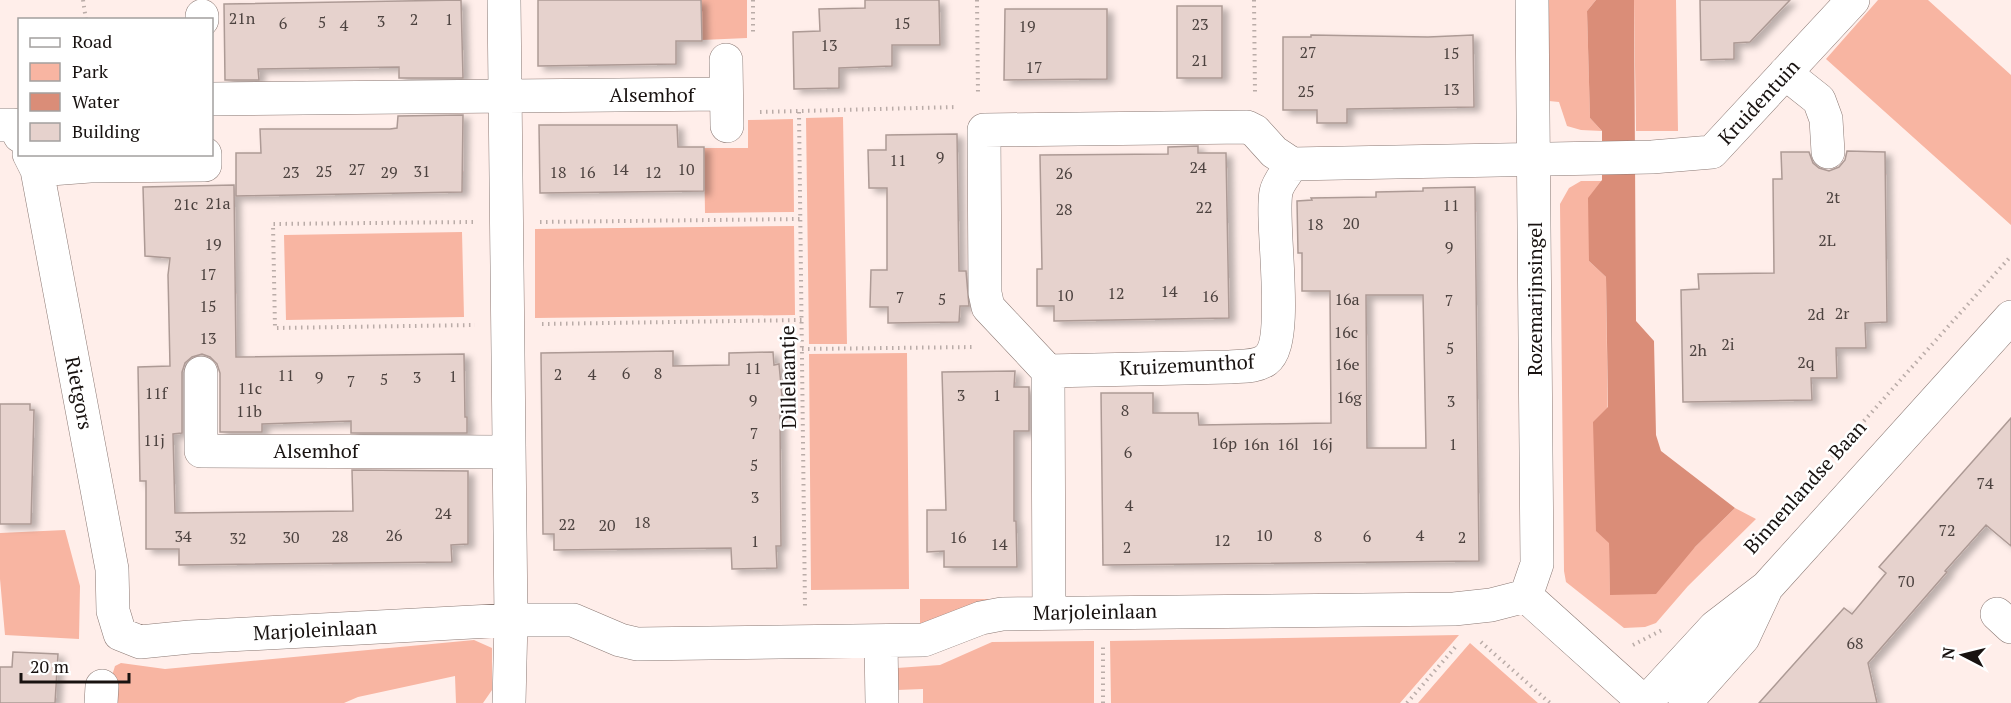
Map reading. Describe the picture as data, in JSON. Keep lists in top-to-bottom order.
{
  "streets": {
    "street": [
      "Alsemhof",
      "Kruidentuin",
      "Rozemarijnsingel",
      "Kruizemunthof",
      "Rietgors",
      "Binnenlandse Baan",
      "Marjoleinlaan"
    ],
    "path": ["Dillelaantje"]
  },
  "crossings": [
    ["Kruidentuin", "Rozemarijnsingel"],
    ["Rozemarijnsingel", "Marjoleinlaan"],
    ["Dillelaantje", "Marjoleinlaan"],
    ["Rietgors", "Marjoleinlaan"]
  ],
  "house_numbers": [
    "21n",
    "2",
    "1",
    "3",
    "5",
    "6",
    "15",
    "23",
    "4",
    "19",
    "13",
    "27",
    "15",
    "21",
    "17",
    "13",
    "25",
    "9",
    "11",
    "24",
    "27",
    "14",
    "10",
    "25",
    "31",
    "23",
    "29",
    "18",
    "16",
    "12",
    "26",
    "2t",
    "21a",
    "21c",
    "11",
    "22",
    "28",
    "20",
    "18",
    "2L",
    "19",
    "9",
    "17",
    "14",
    "12",
    "10",
    "16",
    "7",
    "5",
    "16a",
    "7",
    "15",
    "2r",
    "2d",
    "16c",
    "13",
    "2i",
    "5",
    "2h",
    "2q",
    "16e",
    "11",
    "6",
    "8",
    "2",
    "4",
    "11",
    "1",
    "9",
    "3",
    "5",
    "7",
    "11c",
    "11f",
    "3",
    "1",
    "16g",
    "9",
    "3",
    "8",
    "11b",
    "7",
    "11j",
    "16p",
    "16n",
    "16l",
    "16j",
    "1",
    "6",
    "5",
    "74",
    "3",
    "4",
    "24",
    "18",
    "22",
    "20",
    "72",
    "26",
    "10",
    "4",
    "34",
    "28",
    "8",
    "6",
    "30",
    "16",
    "2",
    "32",
    "12",
    "1",
    "14",
    "2",
    "70",
    "68"
  ],
  "legend": [
    "Road",
    "Park",
    "Water",
    "Building"
  ],
  "scale_bar": "20 m",
  "north": "left"
}
